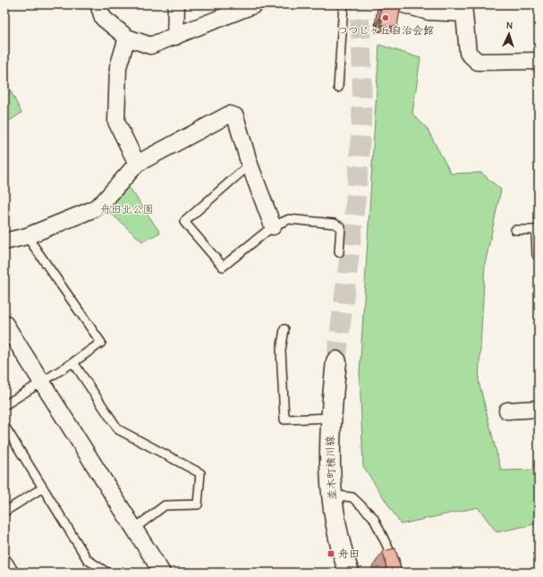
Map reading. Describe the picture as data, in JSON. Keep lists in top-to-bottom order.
{
  "streets": {
    "street": ["並木町横川線"]
  },
  "parks": ["舟田北公園"],
  "places": {
    "other": ["つつじヶ丘自治会館"],
    "transit": ["舟田"]
  },
  "north": "top"
}
